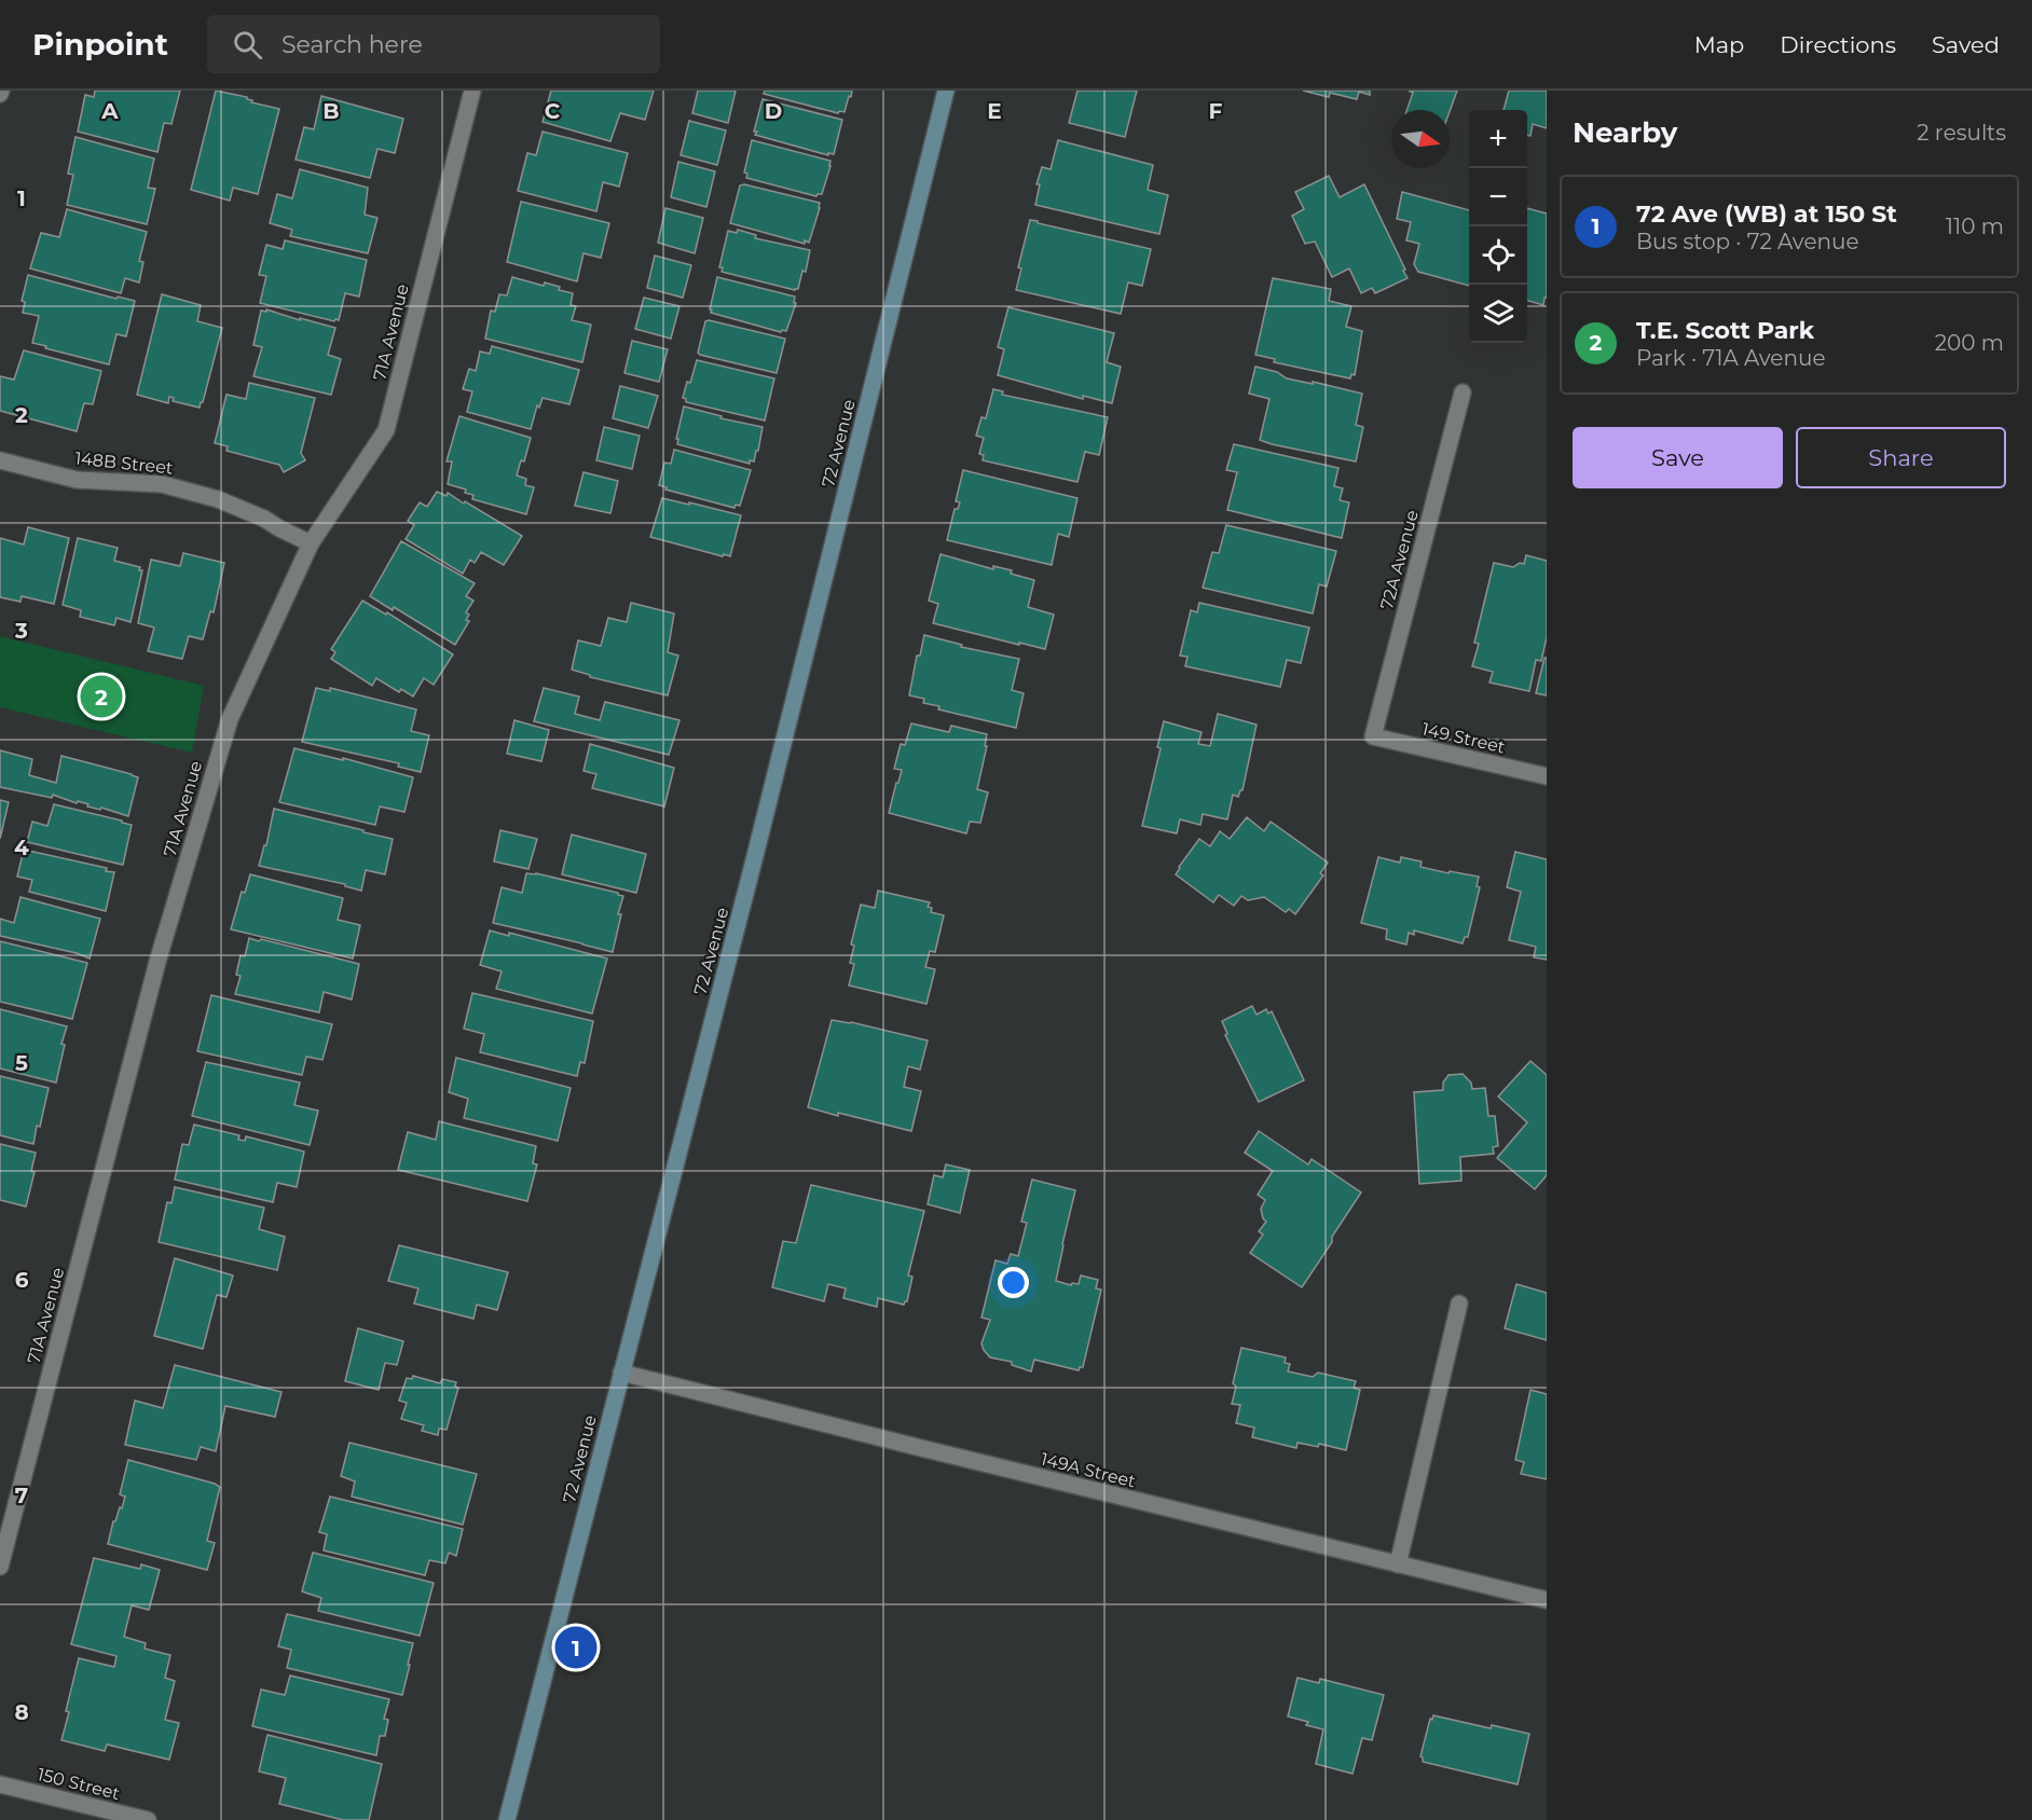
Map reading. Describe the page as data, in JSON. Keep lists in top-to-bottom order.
{
  "streets": {
    "main road": ["72 Avenue"],
    "street": [
      "71A Avenue",
      "148B Street",
      "72A Avenue",
      "149 Street",
      "149A Street",
      "150 Street"
    ]
  },
  "crossings": [
    ["71A Avenue", "148B Street"],
    ["72 Avenue", "149A Street"],
    ["72A Avenue", "149 Street"]
  ],
  "north": "right",
  "page": {
    "header": "Pinpoint",
    "search": "Search here",
    "nav": ["Map", "Directions", "Saved"],
    "heading": ["Nearby", "2 results"],
    "map_buttons": ["+", "−"],
    "list": [
      {
        "mark": "1",
        "name": "72 Ave (WB) at 150 St",
        "note": "Bus stop · 72 Avenue",
        "value": "110 m"
      },
      {
        "mark": "2",
        "name": "T.E. Scott Park",
        "note": "Park · 71A Avenue",
        "value": "200 m"
      }
    ],
    "buttons": ["Save", "Share"],
    "pins": ["2", "1"]
  },
  "grid": {
    "columns": [
      "A",
      "B",
      "C",
      "D",
      "E",
      "F"
    ],
    "rows": [
      "1",
      "2",
      "3",
      "4",
      "5",
      "6",
      "7",
      "8"
    ]
  }
}
